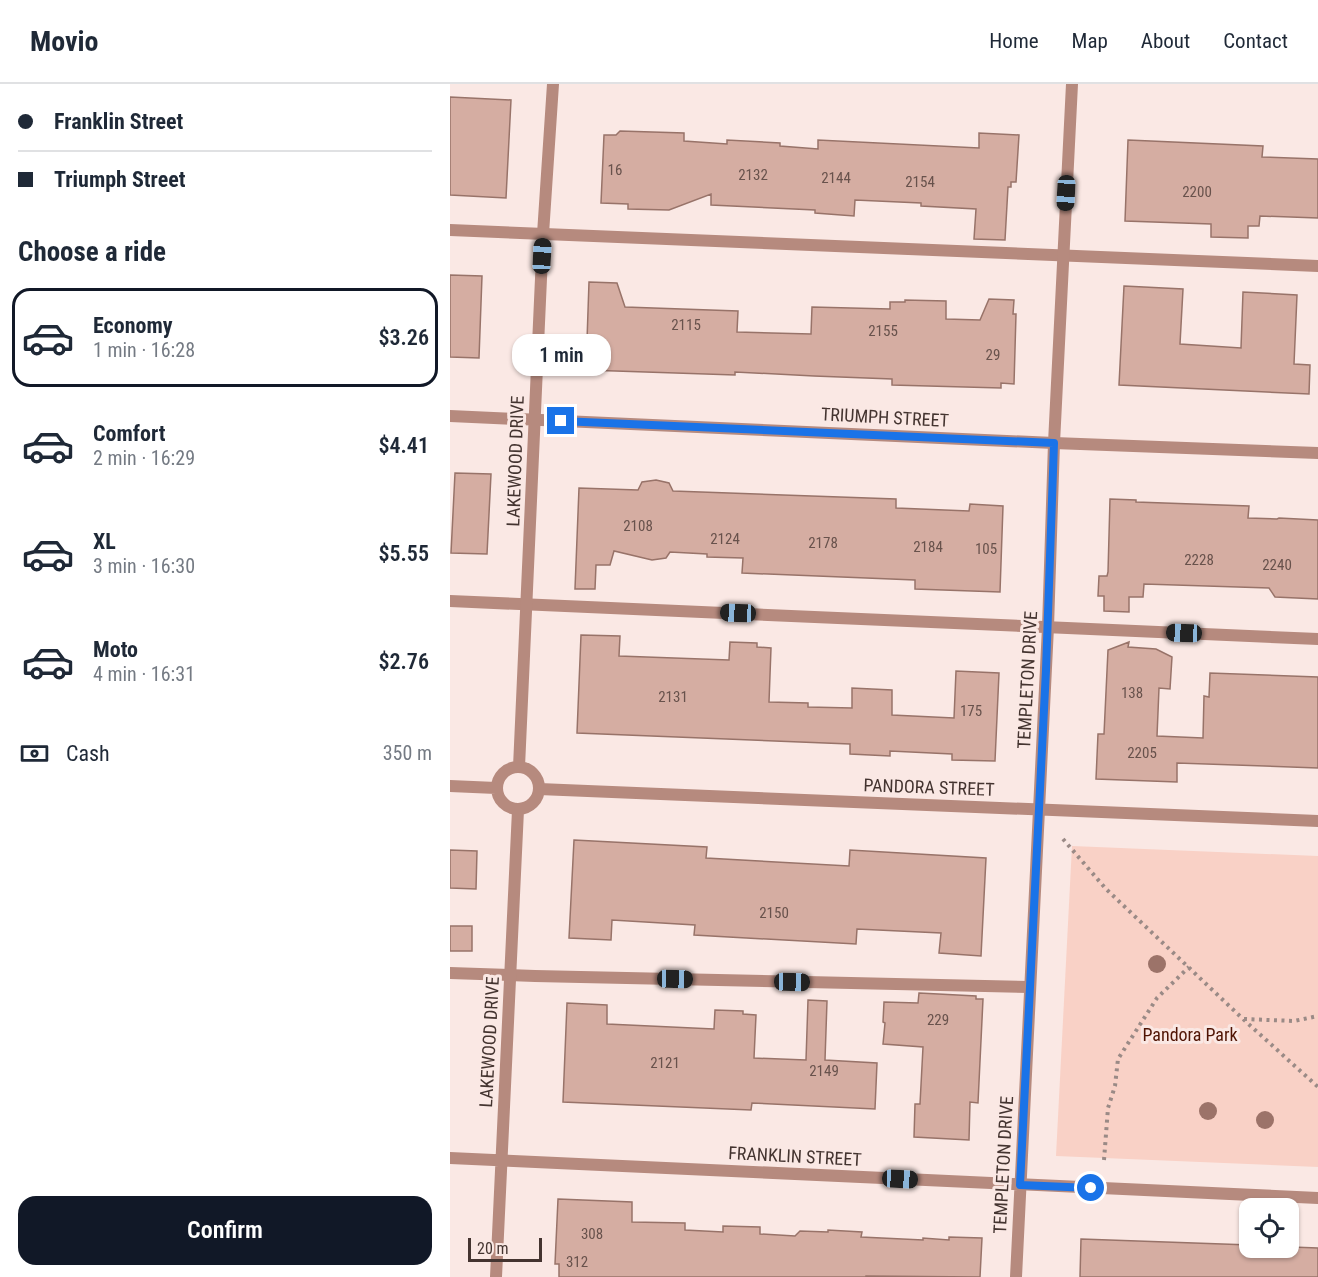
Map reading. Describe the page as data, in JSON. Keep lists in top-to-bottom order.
{
  "streets": {
    "street": [
      "TRIUMPH STREET",
      "LAKEWOOD DRIVE",
      "TEMPLETON DRIVE",
      "PANDORA STREET",
      "FRANKLIN STREET"
    ]
  },
  "crossings": [
    ["TRIUMPH STREET", "LAKEWOOD DRIVE"],
    ["TRIUMPH STREET", "TEMPLETON DRIVE"],
    ["LAKEWOOD DRIVE", "PANDORA STREET"],
    ["LAKEWOOD DRIVE", "FRANKLIN STREET"],
    ["TEMPLETON DRIVE", "PANDORA STREET"],
    ["TEMPLETON DRIVE", "FRANKLIN STREET"]
  ],
  "parks": ["Pandora Park"],
  "house_numbers": [
    "16",
    "2132",
    "2144",
    "2154",
    "2200",
    "2115",
    "2155",
    "29",
    "2108",
    "2124",
    "2178",
    "2184",
    "105",
    "2228",
    "2240",
    "138",
    "2131",
    "175",
    "2205",
    "2150",
    "229",
    "2121",
    "2149",
    "308",
    "312"
  ],
  "scale_bar": "20 m",
  "page": {
    "header": "Movio",
    "nav": [
      "Home",
      "Map",
      "About",
      "Contact"
    ],
    "banner": ["Franklin Street", "Triumph Street"],
    "heading": "Choose a ride",
    "list": [
      {
        "name": "Economy",
        "note": "1 min · 16:28",
        "value": "$3.26"
      },
      {
        "name": "Comfort",
        "note": "2 min · 16:29",
        "value": "$4.41"
      },
      {
        "name": "XL",
        "note": "3 min · 16:30",
        "value": "$5.55"
      },
      {
        "name": "Moto",
        "note": "4 min · 16:31",
        "value": "$2.76"
      }
    ],
    "bubble": "1 min",
    "pay": ["Cash", "350 m"],
    "buttons": "Confirm",
    "scale": "20 m"
  }
}
